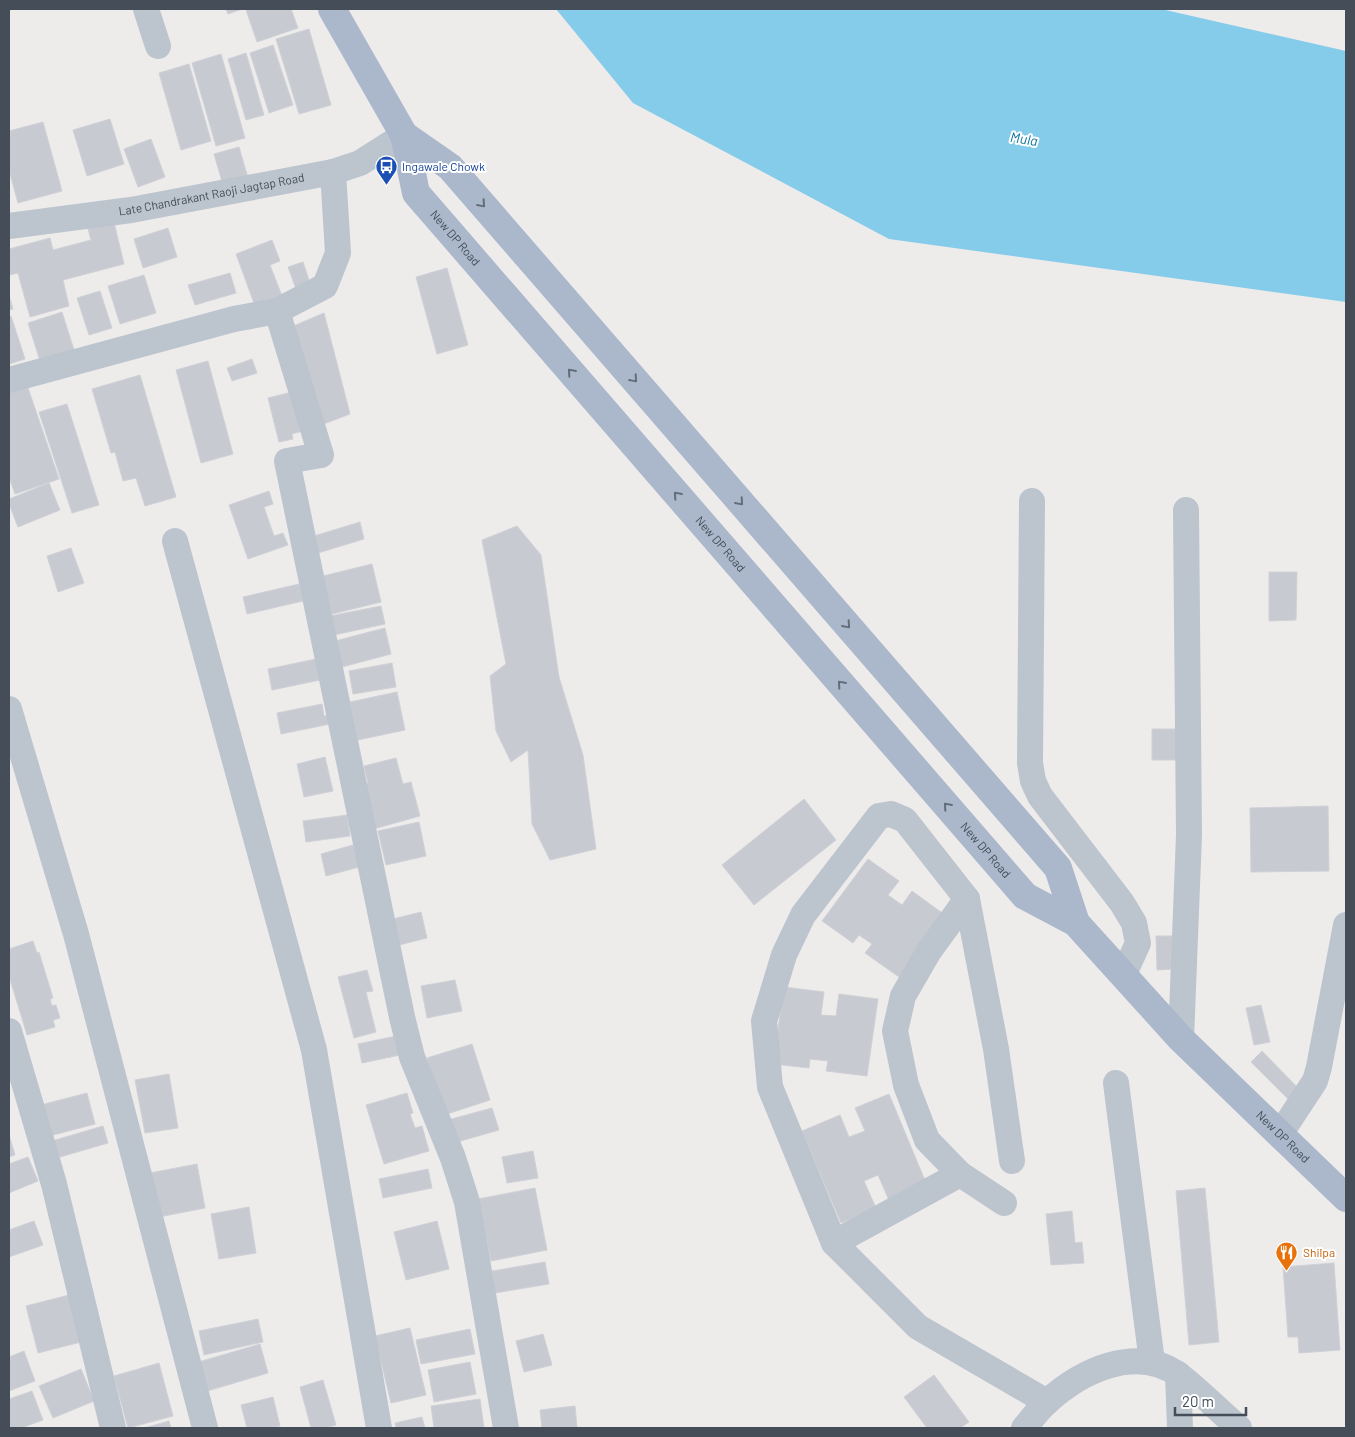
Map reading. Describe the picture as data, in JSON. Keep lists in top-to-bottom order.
{
  "streets": {
    "main road": ["New DP Road"],
    "street": ["Late Chandrakant Raoji Jagtap Road"]
  },
  "crossings": [
    ["Late Chandrakant Raoji Jagtap Road", "New DP Road"]
  ],
  "water": ["Mula"],
  "places": {
    "bus stop": ["Ingawale Chowk"],
    "restaurant": ["Shilpa"]
  },
  "scale_bar": "20 m"
}
